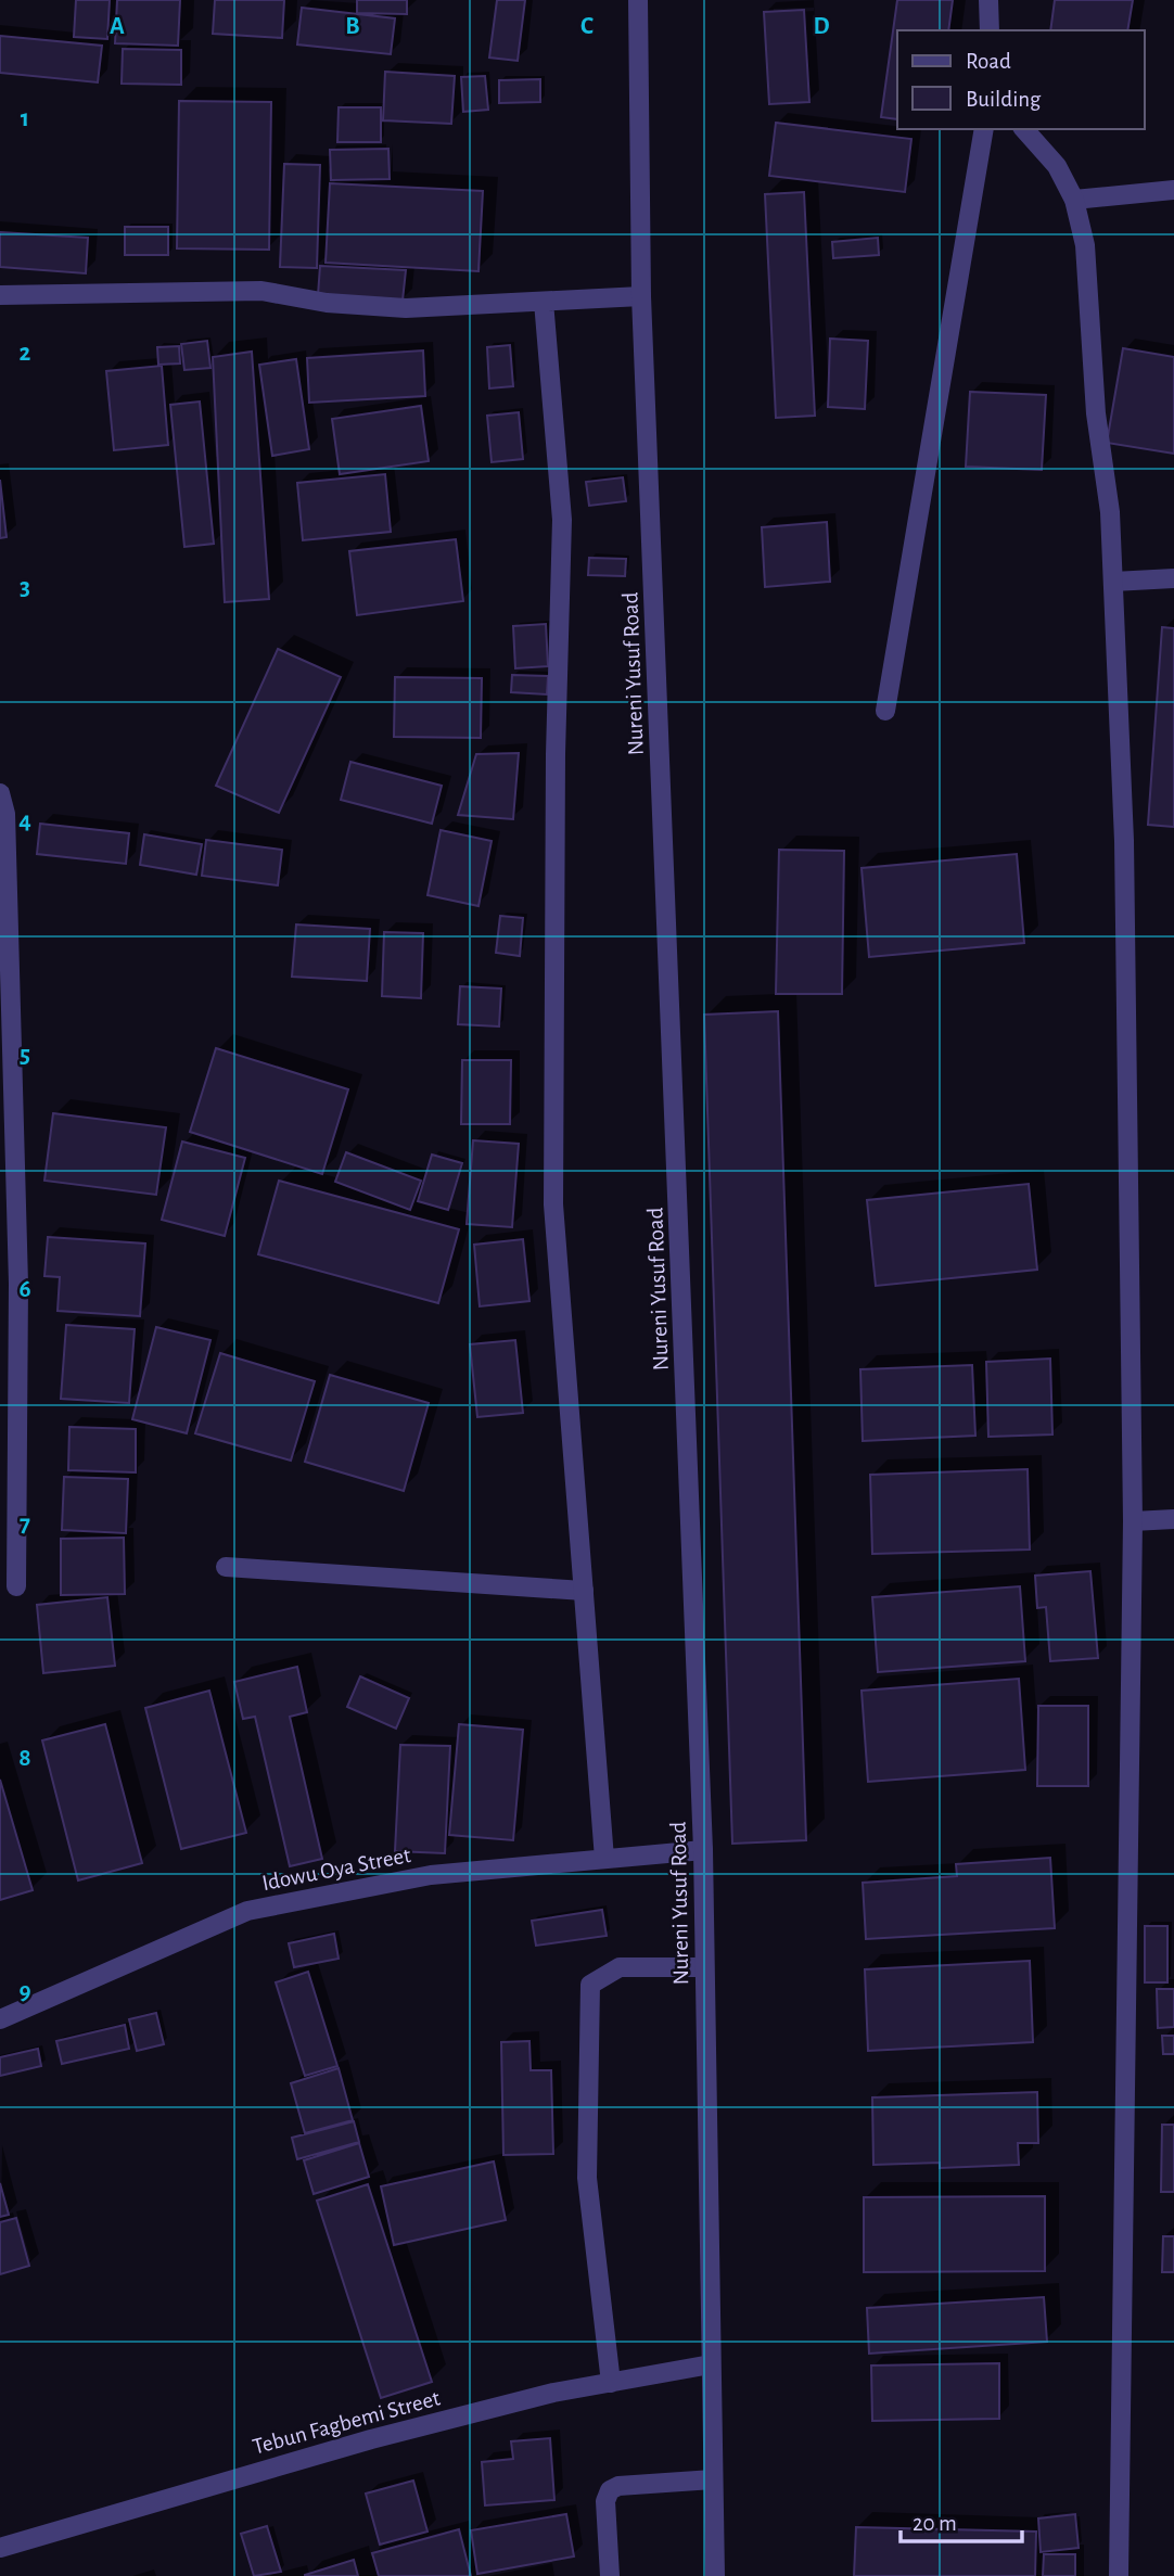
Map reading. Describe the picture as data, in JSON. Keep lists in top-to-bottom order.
{
  "streets": {
    "street": ["Nureni Yusuf Road", "Idowu Oya Street", "Tebun Fagbemi Street"]
  },
  "crossings": [
    ["Nureni Yusuf Road", "Idowu Oya Street"],
    ["Nureni Yusuf Road", "Tebun Fagbemi Street"]
  ],
  "legend": ["Road", "Building"],
  "scale_bar": "20 m",
  "grid": {
    "columns": [
      "A",
      "B",
      "C",
      "D"
    ],
    "rows": [
      "1",
      "2",
      "3",
      "4",
      "5",
      "6",
      "7",
      "8",
      "9"
    ]
  }
}
